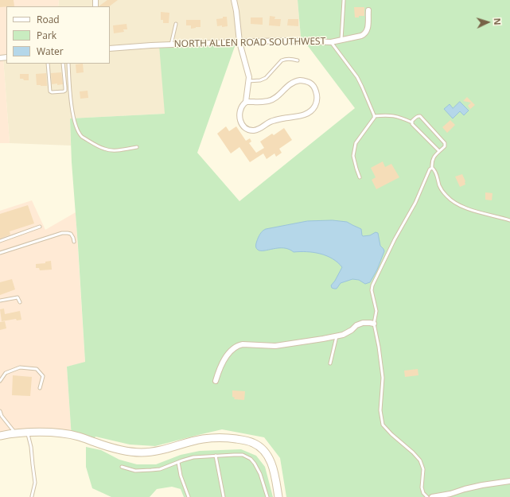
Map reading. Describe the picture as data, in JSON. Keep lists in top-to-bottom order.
{
  "streets": {
    "street": ["NORTH ALLEN ROAD SOUTHWEST"]
  },
  "legend": ["Road", "Park", "Water"],
  "north": "right"
}
